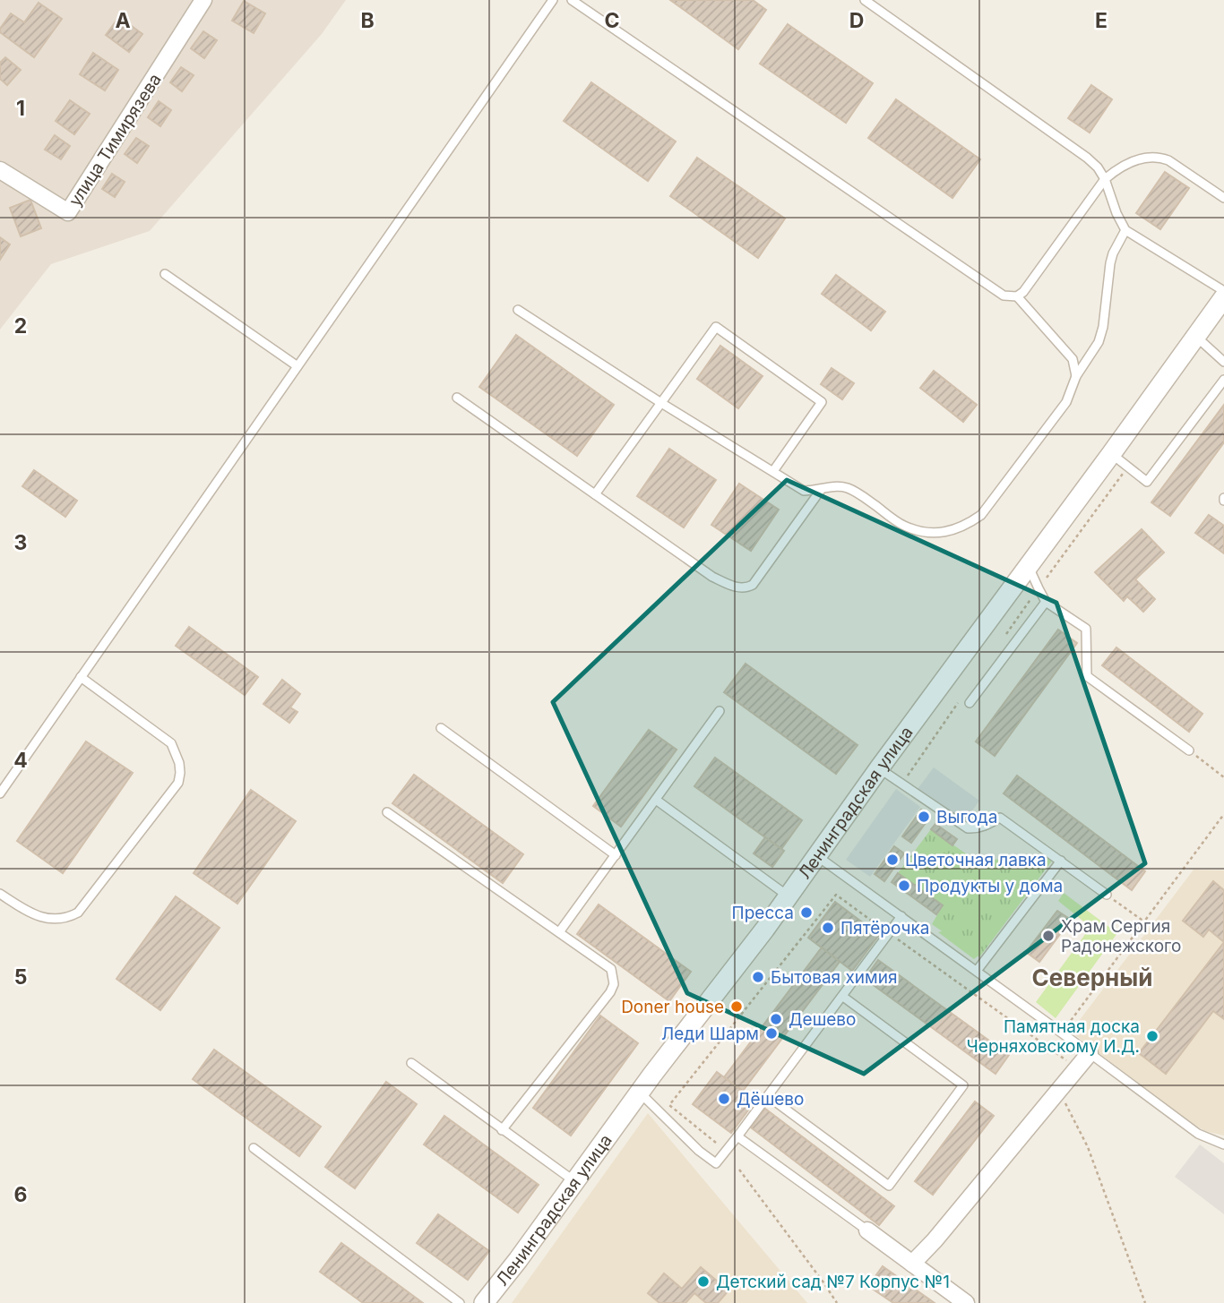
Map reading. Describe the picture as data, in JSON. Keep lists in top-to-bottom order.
{
  "streets": {
    "street": ["улица Тимирязева", "Ленинградская улица"]
  },
  "districts": ["Северный"],
  "places": [
    "Выгода",
    "Цветочная лавка",
    "Продукты у дома",
    "Пресса",
    "Пятёрочка",
    "Храм Сергия Радонежского",
    "Бытовая химия",
    "Doner house",
    "Дешево",
    "Леди Шарм",
    "Памятная доска Черняховскому И.Д.",
    "Дёшево",
    "Детский сад №7 Корпус №1"
  ],
  "grid": {
    "columns": [
      "A",
      "B",
      "C",
      "D",
      "E"
    ],
    "rows": [
      "1",
      "2",
      "3",
      "4",
      "5",
      "6"
    ]
  }
}
